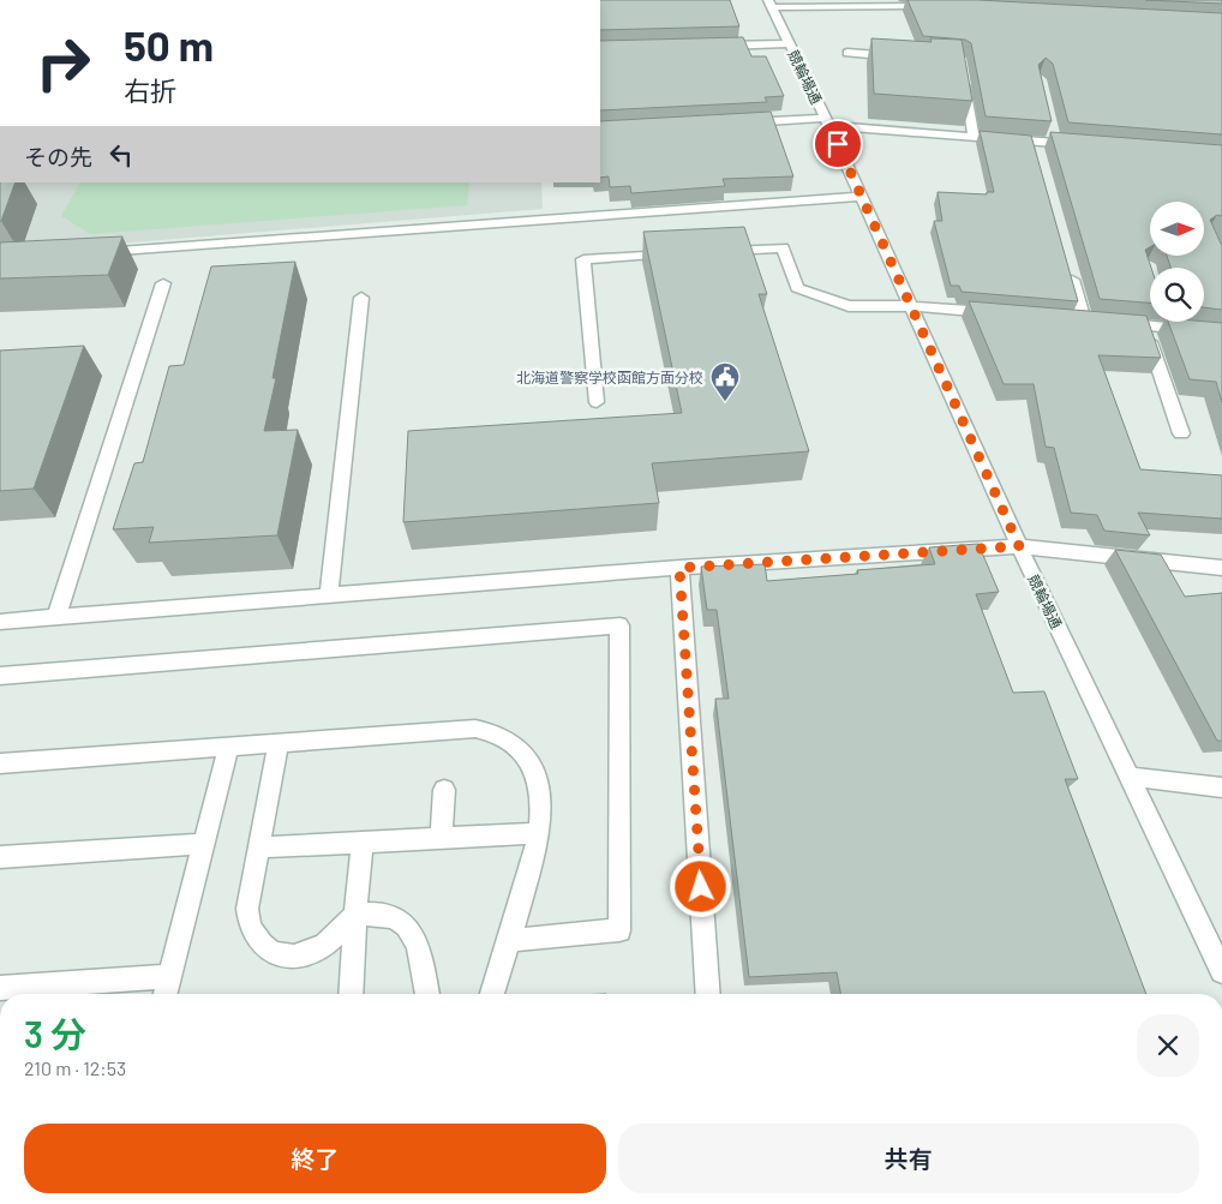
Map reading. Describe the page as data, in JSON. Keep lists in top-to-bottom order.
{
  "streets": {
    "street": ["競輪場通"]
  },
  "places": {
    "public building": ["北海道警察学校函館方面分校"]
  },
  "north": "right",
  "page": {
    "turn": ["50 m", "右折"],
    "then": "その先",
    "heading": ["3 分", "210 m · 12:53"],
    "buttons": ["終了", "共有"]
  }
}
